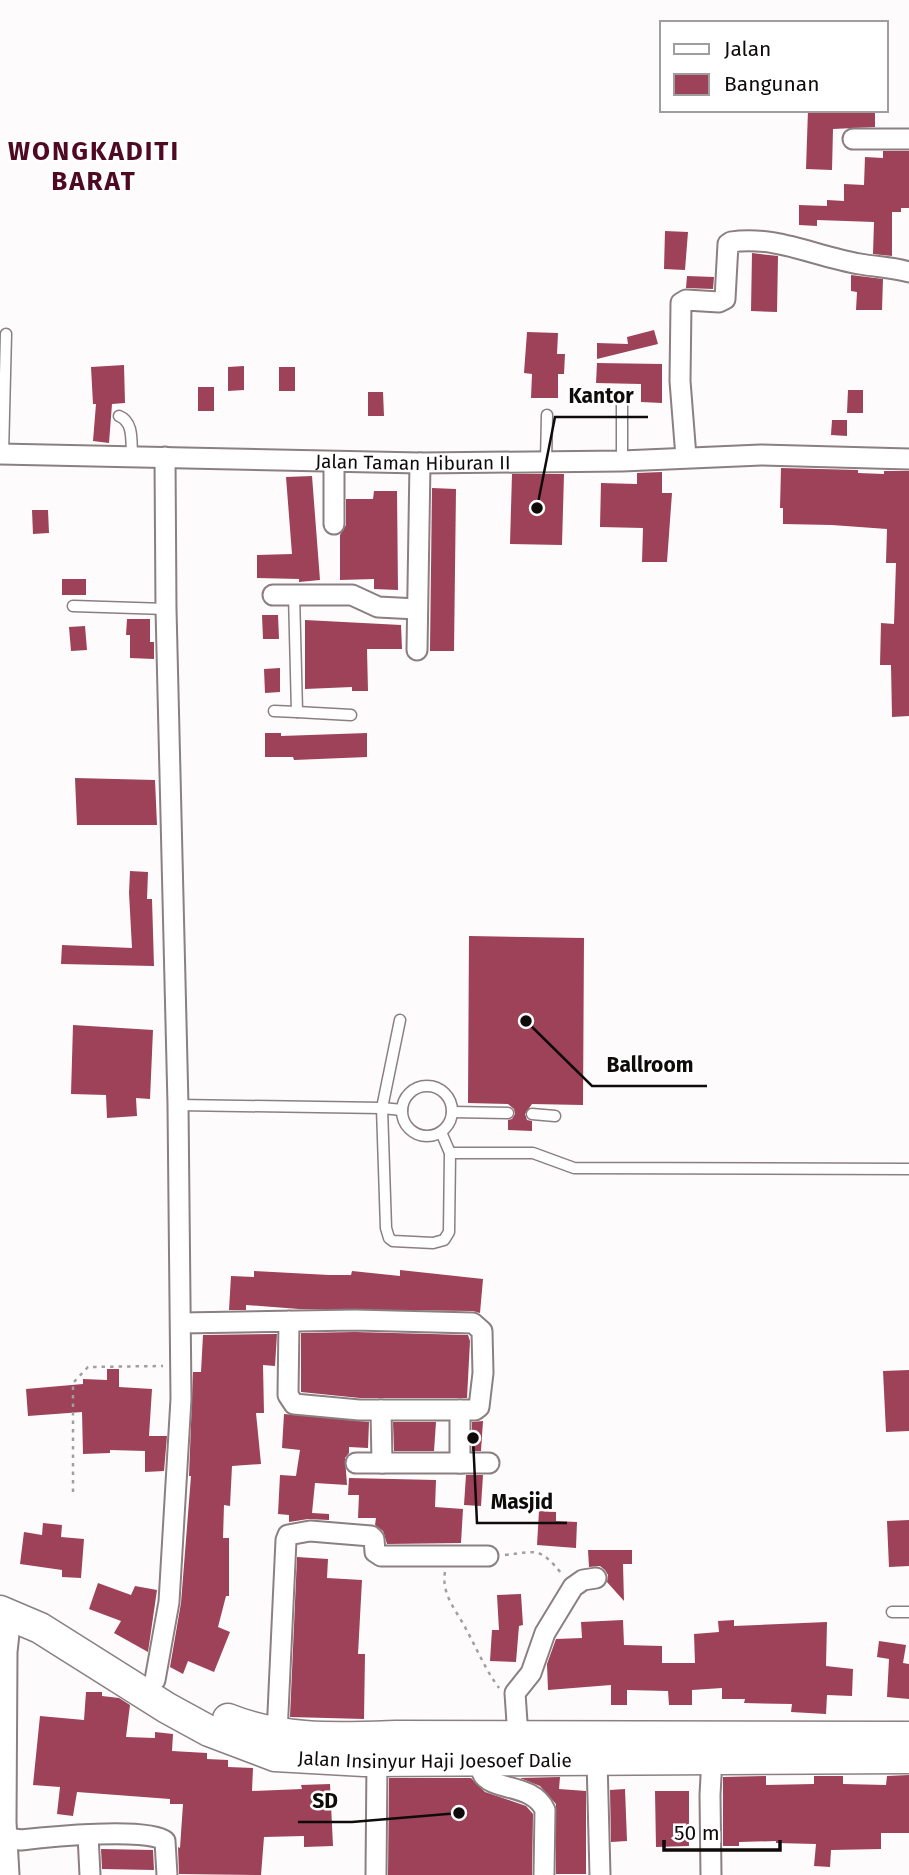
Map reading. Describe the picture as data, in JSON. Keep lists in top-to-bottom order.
{
  "streets": {
    "main road": ["Jalan Insinyur Haji Joesoef Dalie"],
    "street": ["Jalan Taman Hiburan II"]
  },
  "districts": ["WONGKADITI BARAT"],
  "places": [
    "Kantor",
    "Ballroom",
    "Masjid",
    "SD"
  ],
  "legend": ["Jalan", "Bangunan"],
  "scale_bar": "50 m"
}
